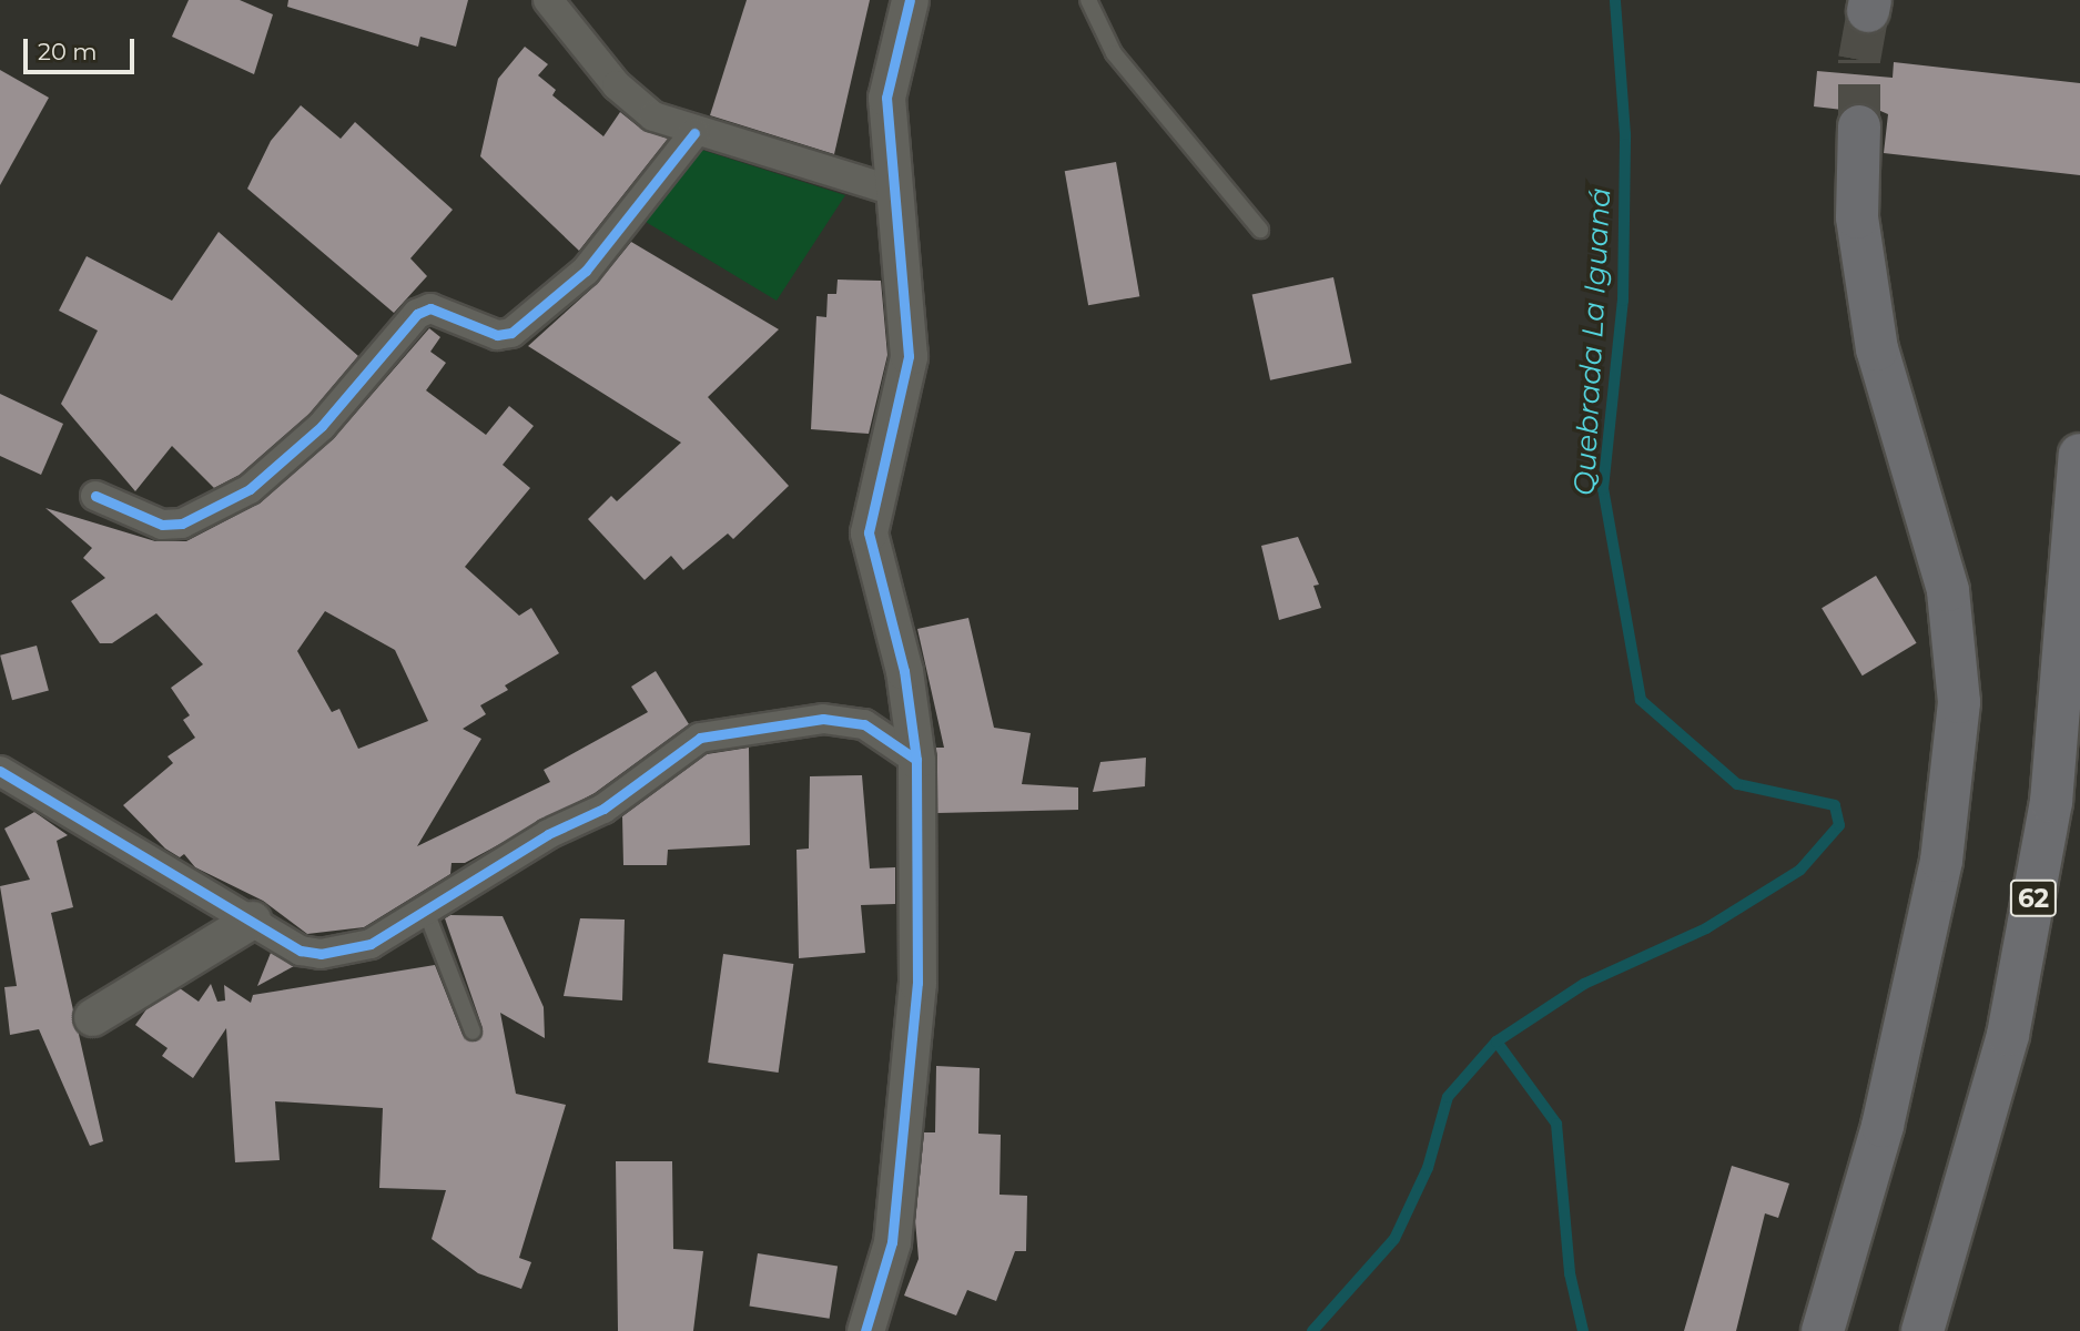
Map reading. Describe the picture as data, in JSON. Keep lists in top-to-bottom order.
{
  "streets": {
    "highway": ["62"]
  },
  "water": ["Quebrada La Iguaná"],
  "scale_bar": "20 m"
}
